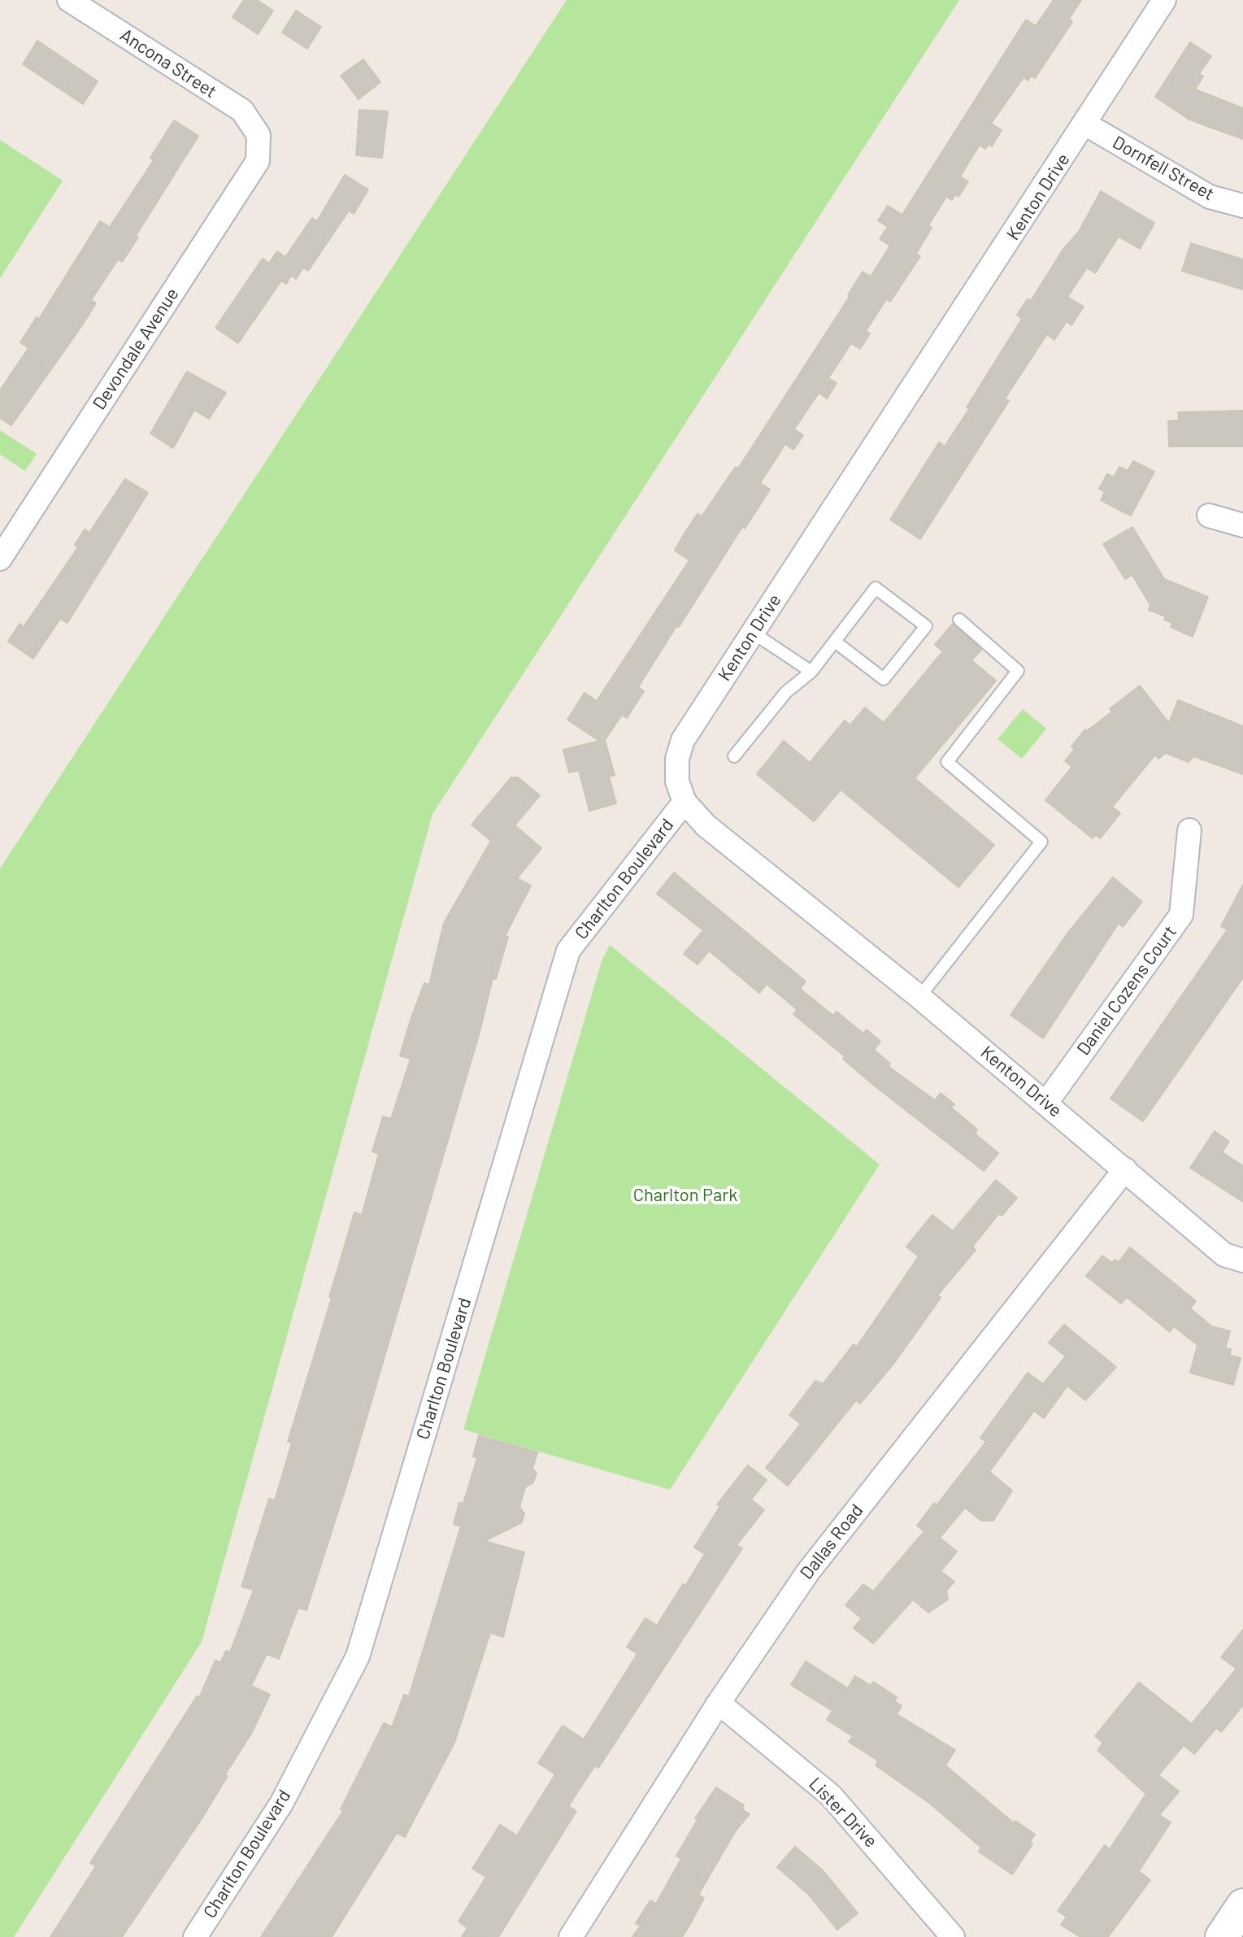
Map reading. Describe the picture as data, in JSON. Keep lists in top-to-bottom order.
{
  "streets": {
    "street": [
      "Ancona Street",
      "Dornfell Street",
      "Kenton Drive",
      "Devondale Avenue",
      "Charlton Boulevard",
      "Daniel Cozens Court",
      "Dallas Road",
      "Lister Drive"
    ]
  },
  "crossings": [
    ["Ancona Street", "Devondale Avenue"],
    ["Dornfell Street", "Kenton Drive"],
    ["Kenton Drive", "Charlton Boulevard"],
    ["Kenton Drive", "Daniel Cozens Court"],
    ["Kenton Drive", "Dallas Road"],
    ["Dallas Road", "Lister Drive"]
  ],
  "parks": ["Charlton Park"]
}
